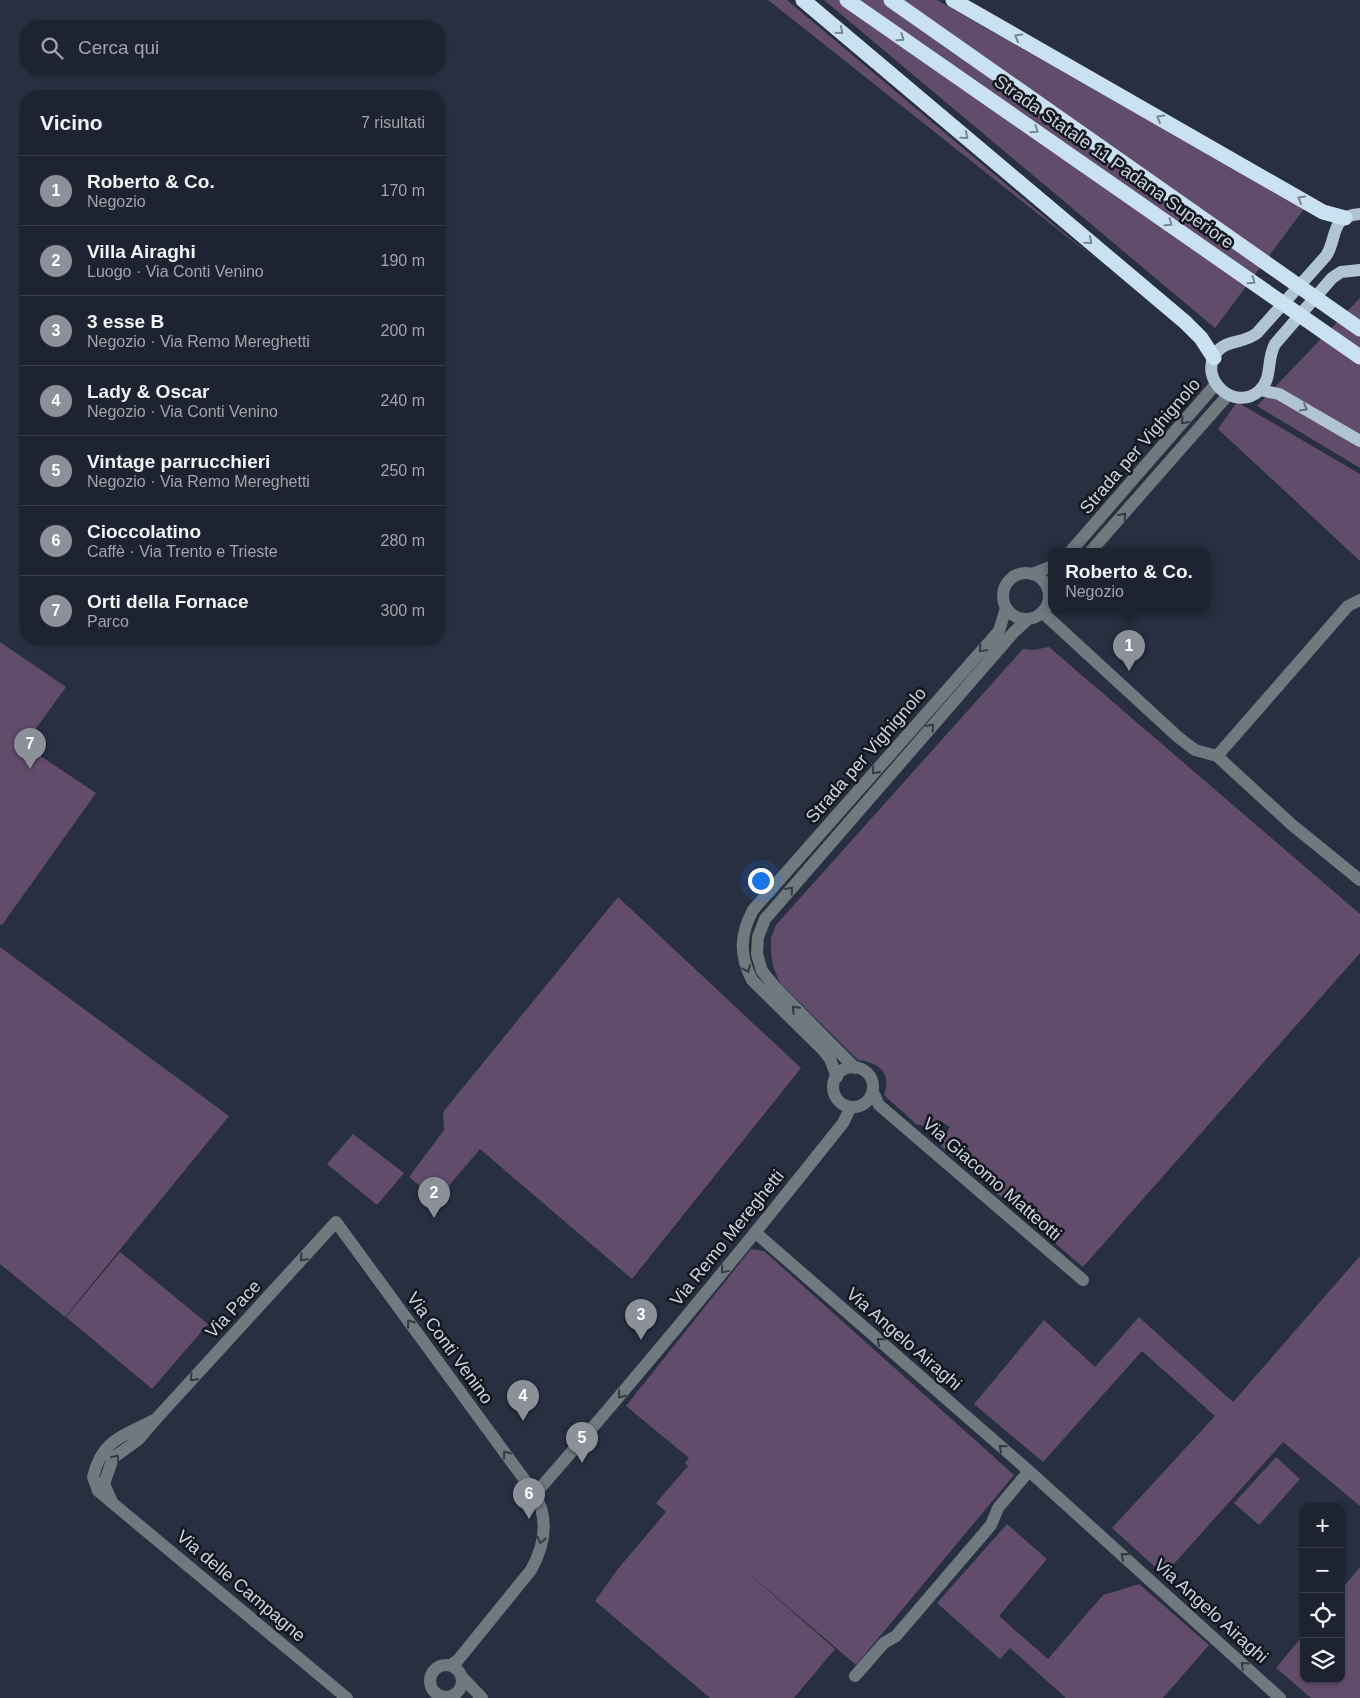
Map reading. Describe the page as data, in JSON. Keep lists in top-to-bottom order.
{
  "streets": {
    "highway": ["Strada Statale 11 Padana Superiore"],
    "street": [
      "Strada per Vighignolo",
      "Via Giacomo Matteotti",
      "Via Remo Mereghetti",
      "Via Pace",
      "Via Angelo Airaghi",
      "Via Conti Venino",
      "Via delle Campagne"
    ]
  },
  "crossings": [
    ["Strada per Vighignolo", "Via Giacomo Matteotti"],
    ["Strada per Vighignolo", "Via Remo Mereghetti"],
    ["Via Giacomo Matteotti", "Via Remo Mereghetti"],
    ["Via Remo Mereghetti", "Via Angelo Airaghi"],
    ["Via Remo Mereghetti", "Via Conti Venino"],
    ["Via Pace", "Via Conti Venino"],
    ["Via Pace", "Via delle Campagne"]
  ],
  "one_way": ["Via Remo Mereghetti", "Via Pace", "Via Angelo Airaghi"],
  "page": {
    "search": "Cerca qui",
    "heading": ["Vicino", "7 risultati"],
    "list": [
      {
        "mark": "1",
        "name": "Roberto & Co.",
        "note": "Negozio",
        "value": "170 m"
      },
      {
        "mark": "2",
        "name": "Villa Airaghi",
        "note": "Luogo · Via Conti Venino",
        "value": "190 m"
      },
      {
        "mark": "3",
        "name": "3 esse B",
        "note": "Negozio · Via Remo Mereghetti",
        "value": "200 m"
      },
      {
        "mark": "4",
        "name": "Lady & Oscar",
        "note": "Negozio · Via Conti Venino",
        "value": "240 m"
      },
      {
        "mark": "5",
        "name": "Vintage parrucchieri",
        "note": "Negozio · Via Remo Mereghetti",
        "value": "250 m"
      },
      {
        "mark": "6",
        "name": "Cioccolatino",
        "note": "Caffè · Via Trento e Trieste",
        "value": "280 m"
      },
      {
        "mark": "7",
        "name": "Orti della Fornace",
        "note": "Parco",
        "value": "300 m"
      }
    ],
    "popup": ["Roberto & Co.", "Negozio"],
    "pins": [
      "1",
      "7",
      "2",
      "3",
      "4",
      "5",
      "6"
    ],
    "map_buttons": ["+", "−"]
  }
}
